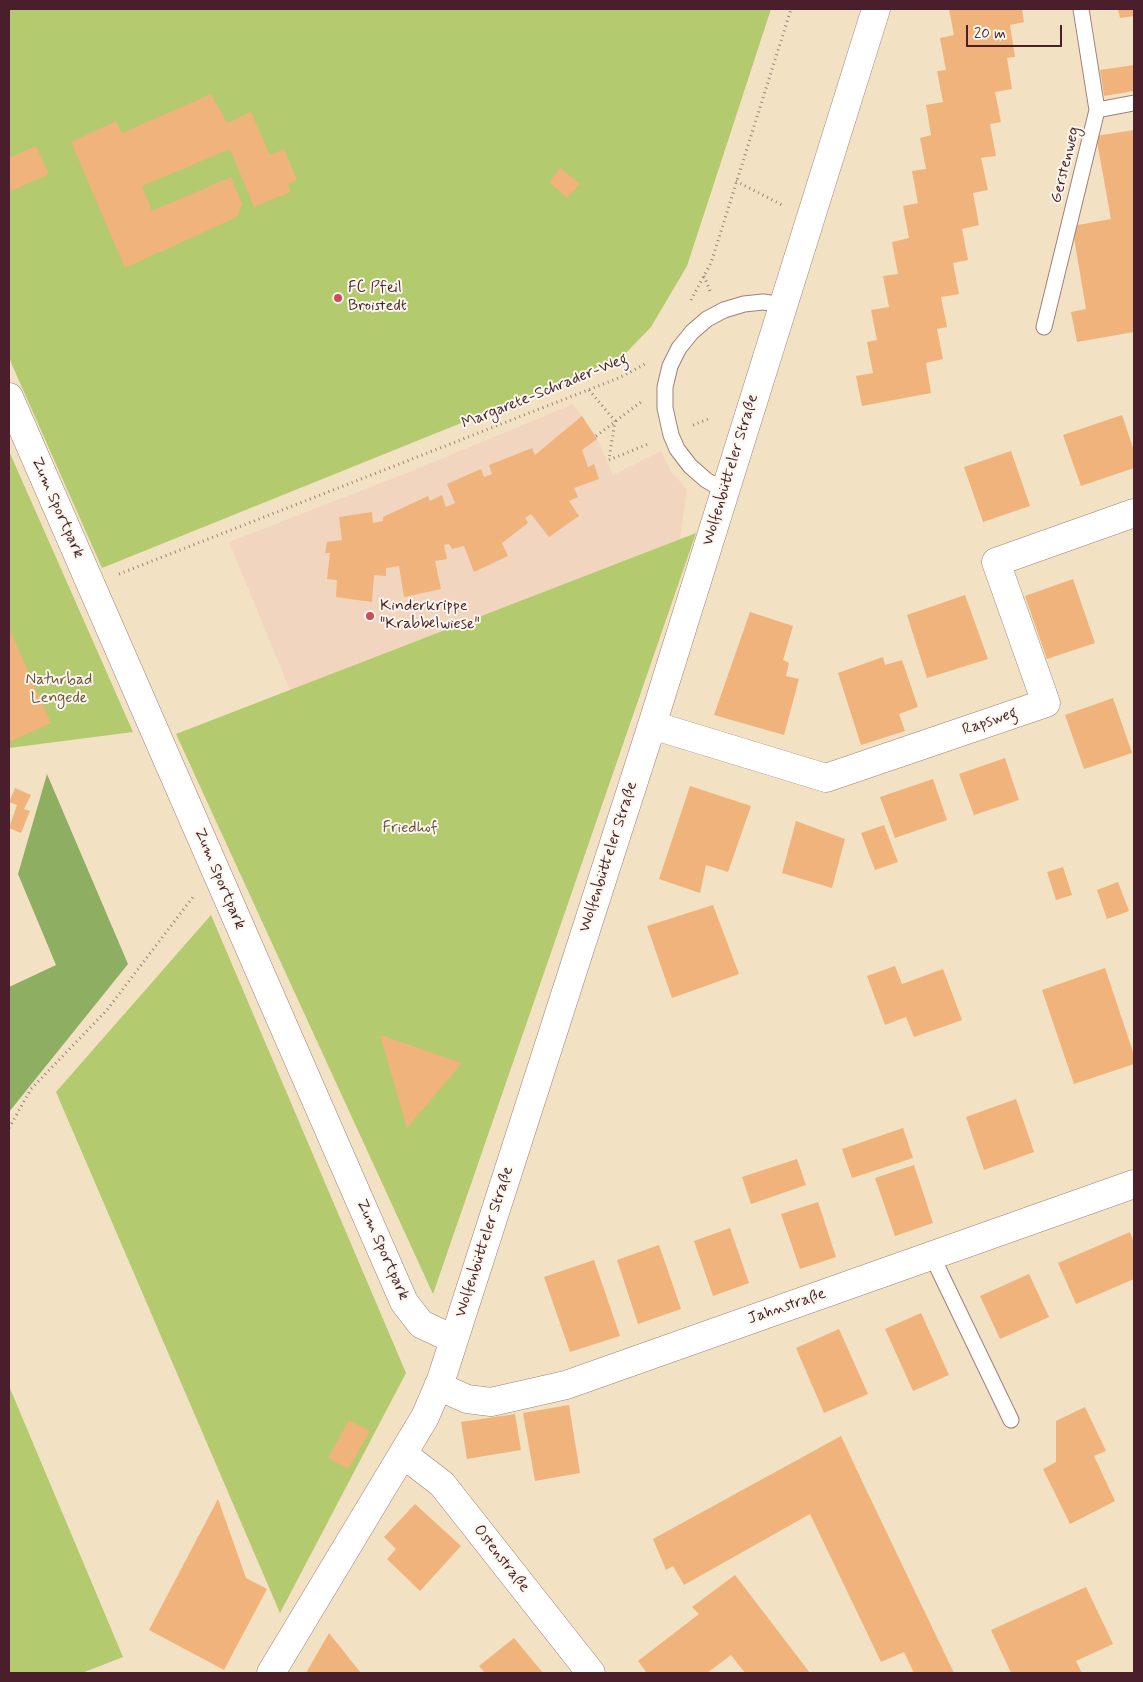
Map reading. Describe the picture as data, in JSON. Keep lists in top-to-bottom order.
{
  "streets": {
    "street": [
      "Wolfenbütteler Straße",
      "Zum Sportpark",
      "Rapsweg",
      "Jahnstraße",
      "Ostenstraße"
    ],
    "lane": ["Gerstenweg"],
    "path": ["Margarete-Schrader-Weg"]
  },
  "crossings": [
    ["Margarete-Schrader-Weg", "Zum Sportpark"],
    ["Wolfenbütteler Straße", "Zum Sportpark"],
    ["Wolfenbütteler Straße", "Rapsweg"],
    ["Wolfenbütteler Straße", "Jahnstraße"],
    ["Wolfenbütteler Straße", "Ostenstraße"]
  ],
  "parks": ["Naturbad Lengede", "Friedhof"],
  "places": ["FC Pfeil Broistedt", "Kinderkrippe \"Krabbelwiese\""],
  "scale_bar": "20 m"
}
